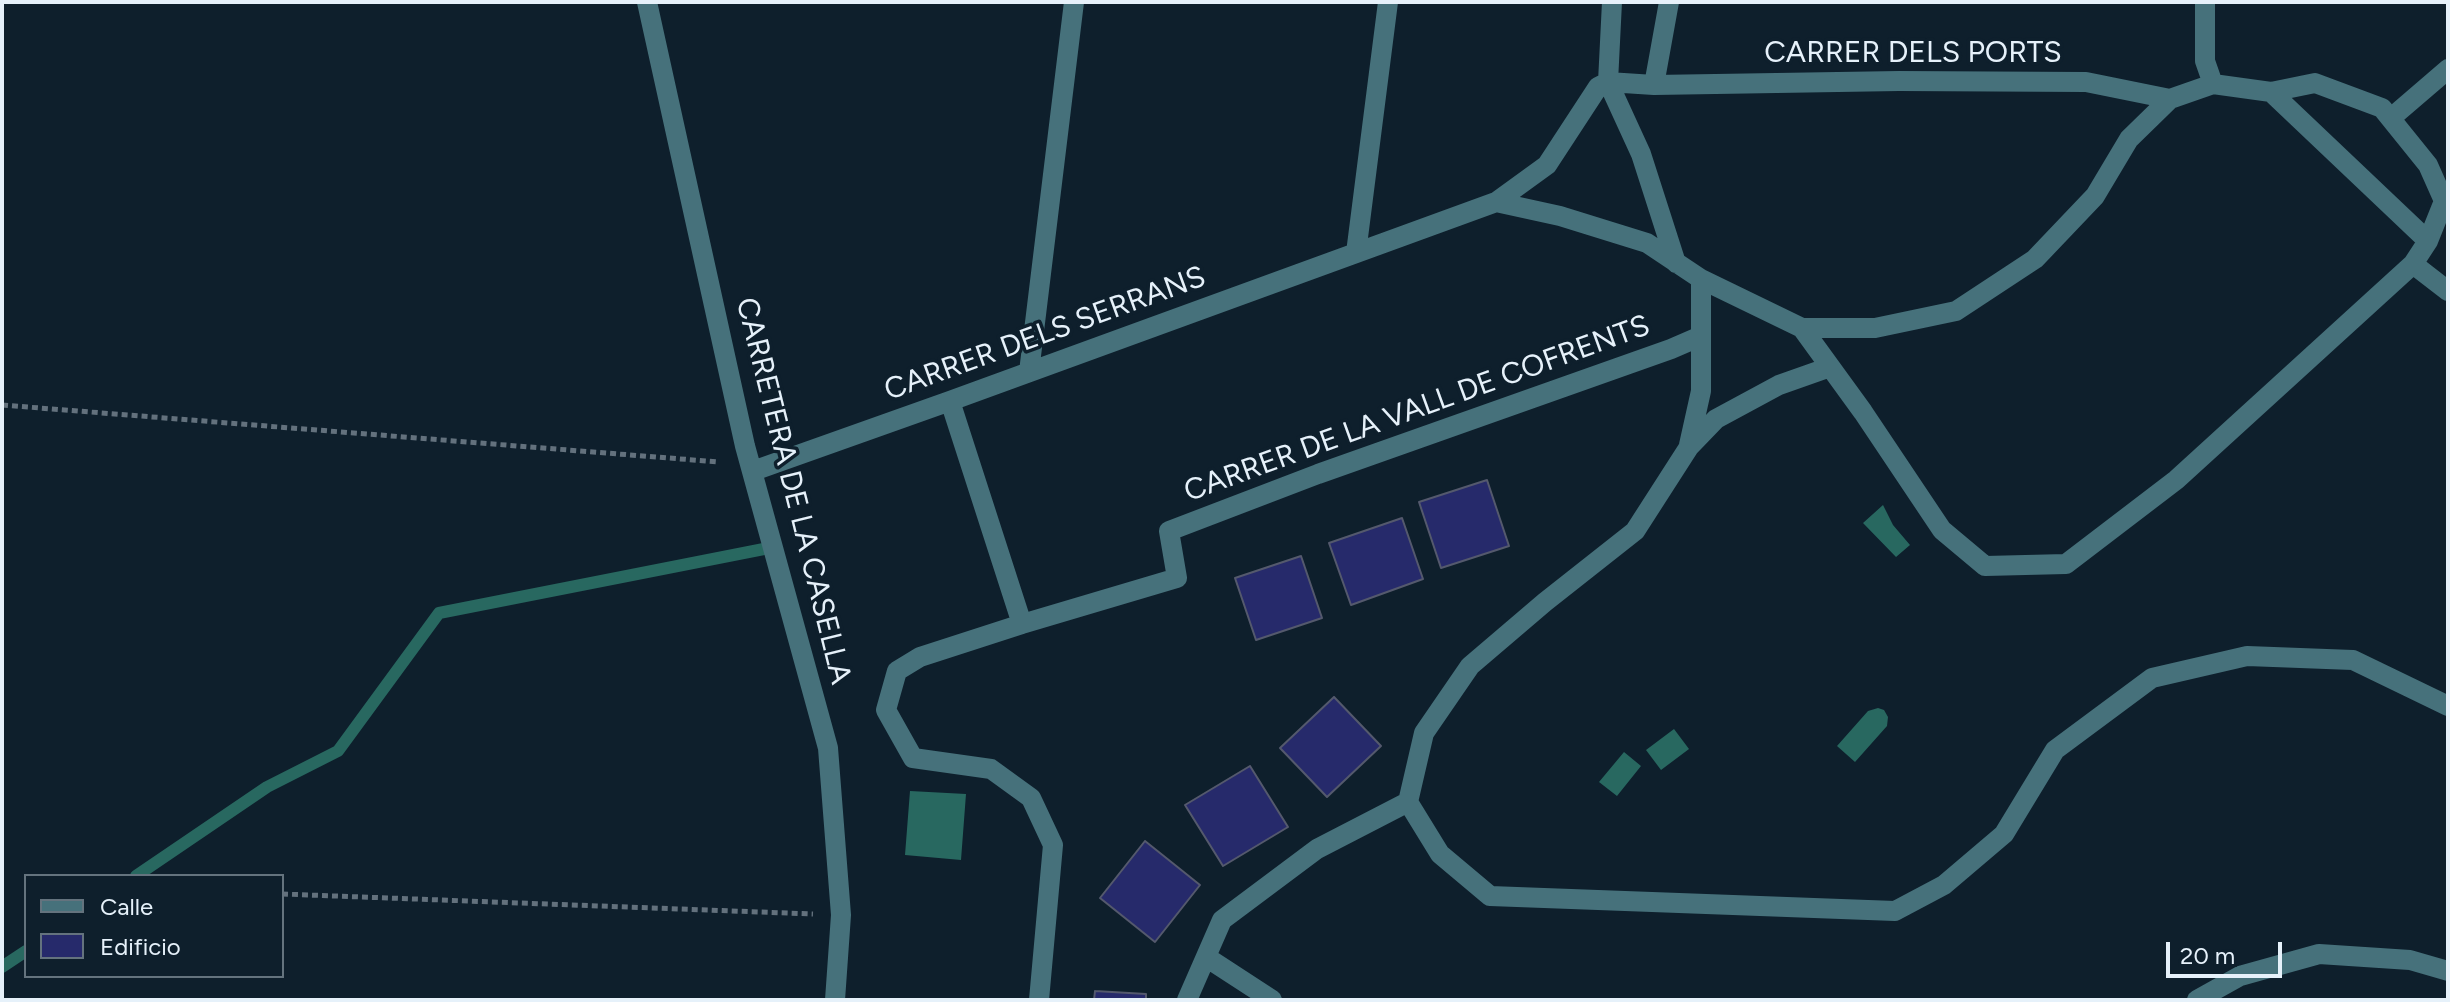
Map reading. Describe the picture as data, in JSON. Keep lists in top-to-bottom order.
{
  "streets": {
    "street": [
      "CARRER DELS PORTS",
      "CARRER DELS SERRANS",
      "CARRER DE LA VALL DE COFRENTS",
      "CARRETERA DE LA CASELLA"
    ]
  },
  "crossings": [
    ["CARRER DELS SERRANS", "CARRETERA DE LA CASELLA"]
  ],
  "legend": ["Calle", "Edificio"],
  "scale_bar": "20 m"
}
